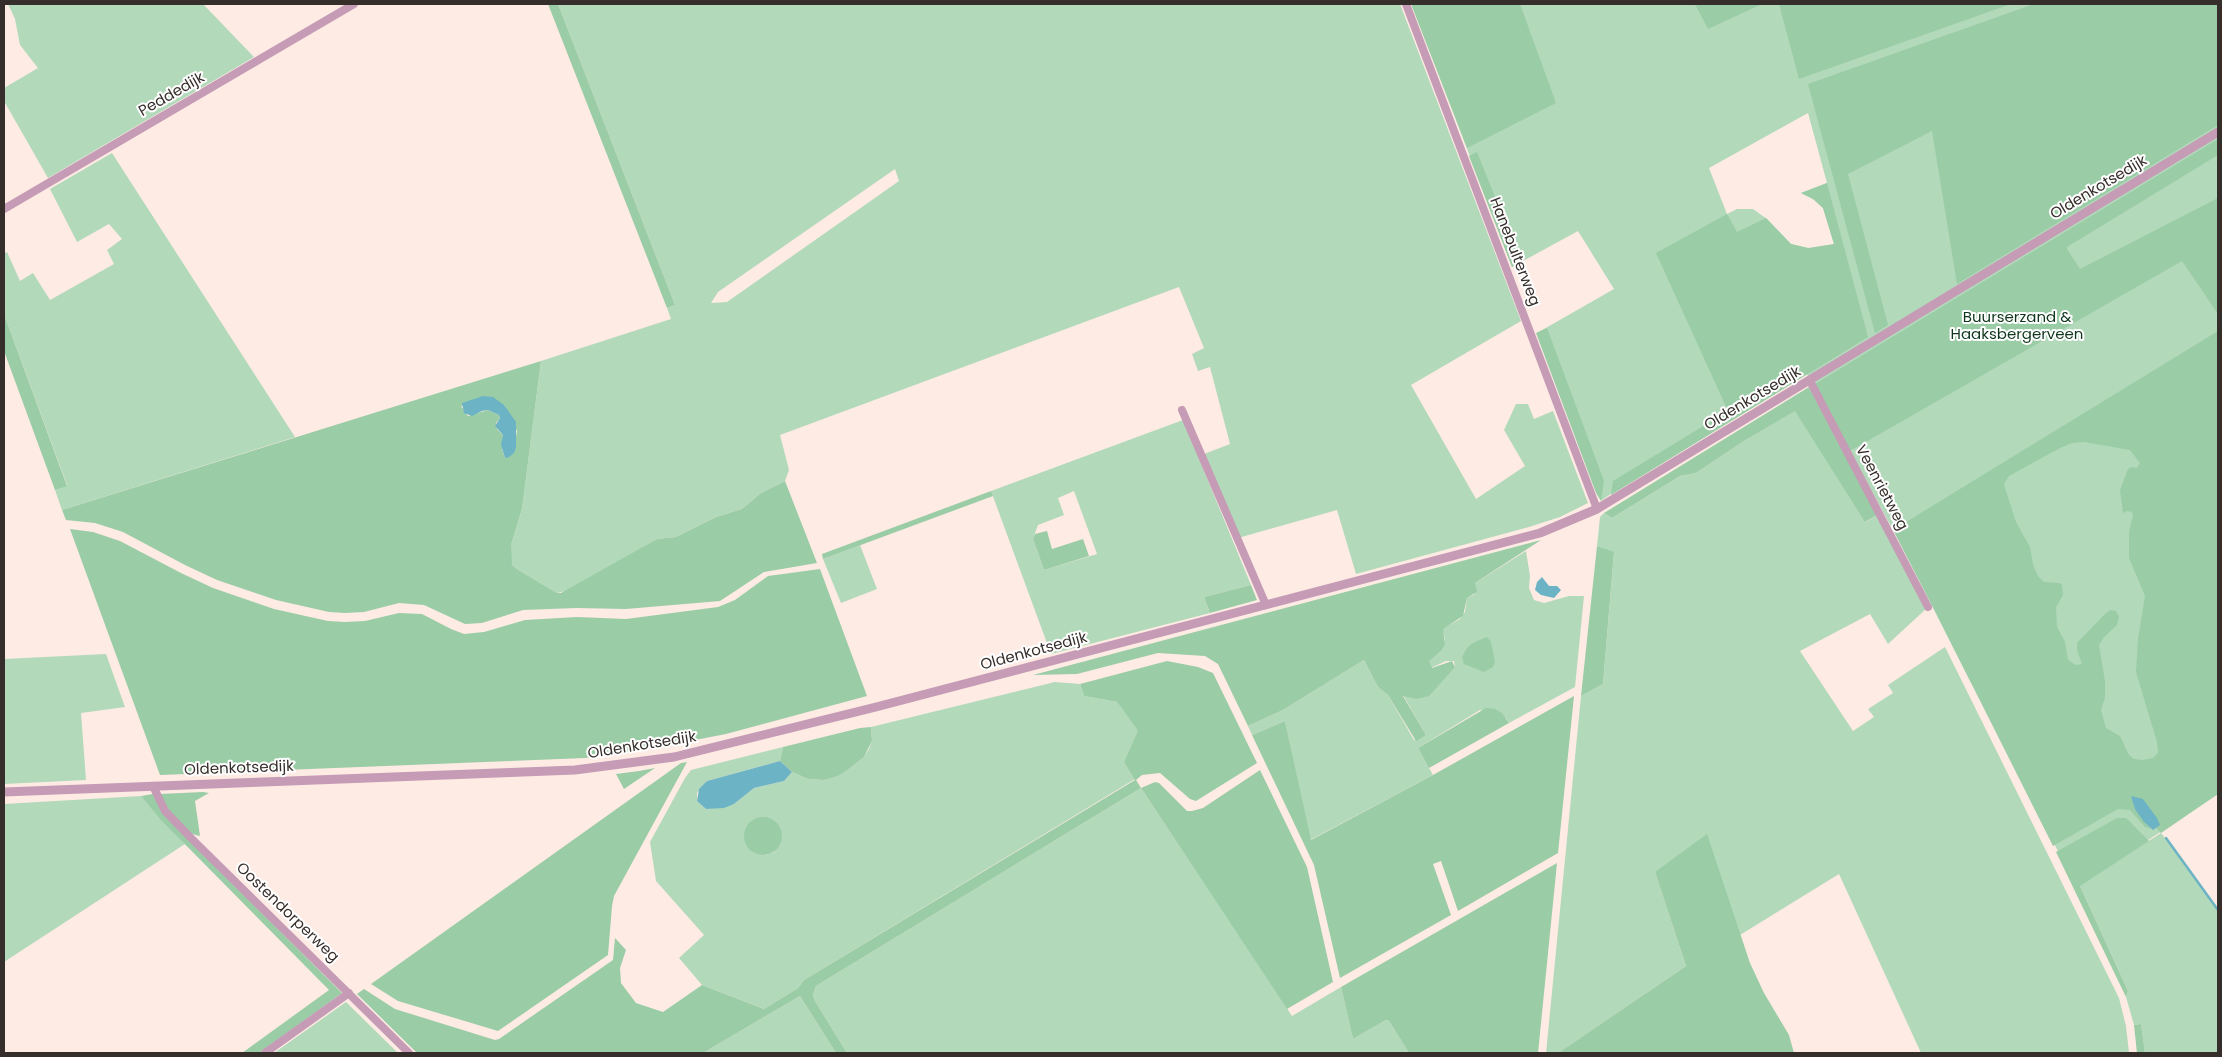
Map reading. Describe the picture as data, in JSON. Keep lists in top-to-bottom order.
{
  "streets": {
    "street": [
      "Peddedijk",
      "Oldenkotsedijk",
      "Hanebulterweg",
      "Veenrietweg",
      "Oostendorperweg"
    ]
  },
  "crossings": [
    ["Oldenkotsedijk", "Hanebulterweg"],
    ["Oldenkotsedijk", "Veenrietweg"],
    ["Oldenkotsedijk", "Oostendorperweg"]
  ],
  "parks": ["Buurserzand & Haaksbergerveen"]
}
